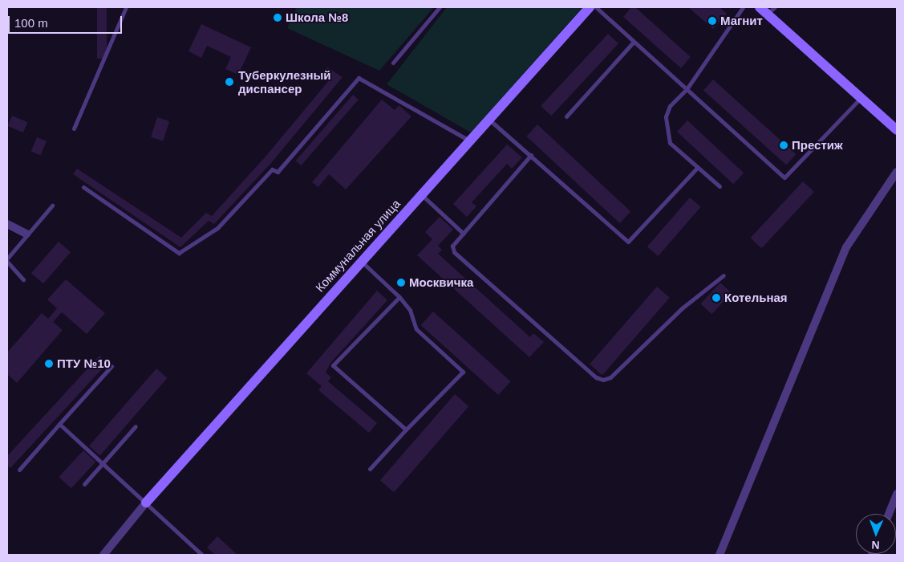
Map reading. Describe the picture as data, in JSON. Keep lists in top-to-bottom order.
{
  "streets": {
    "street": ["Коммунальная улица"]
  },
  "places": [
    "Школа №8",
    "Магнит",
    "Туберкулезный диспансер",
    "Престиж",
    "Москвичка",
    "Котельная",
    "ПТУ №10"
  ],
  "scale_bar": "100 m",
  "north": "bottom"
}
